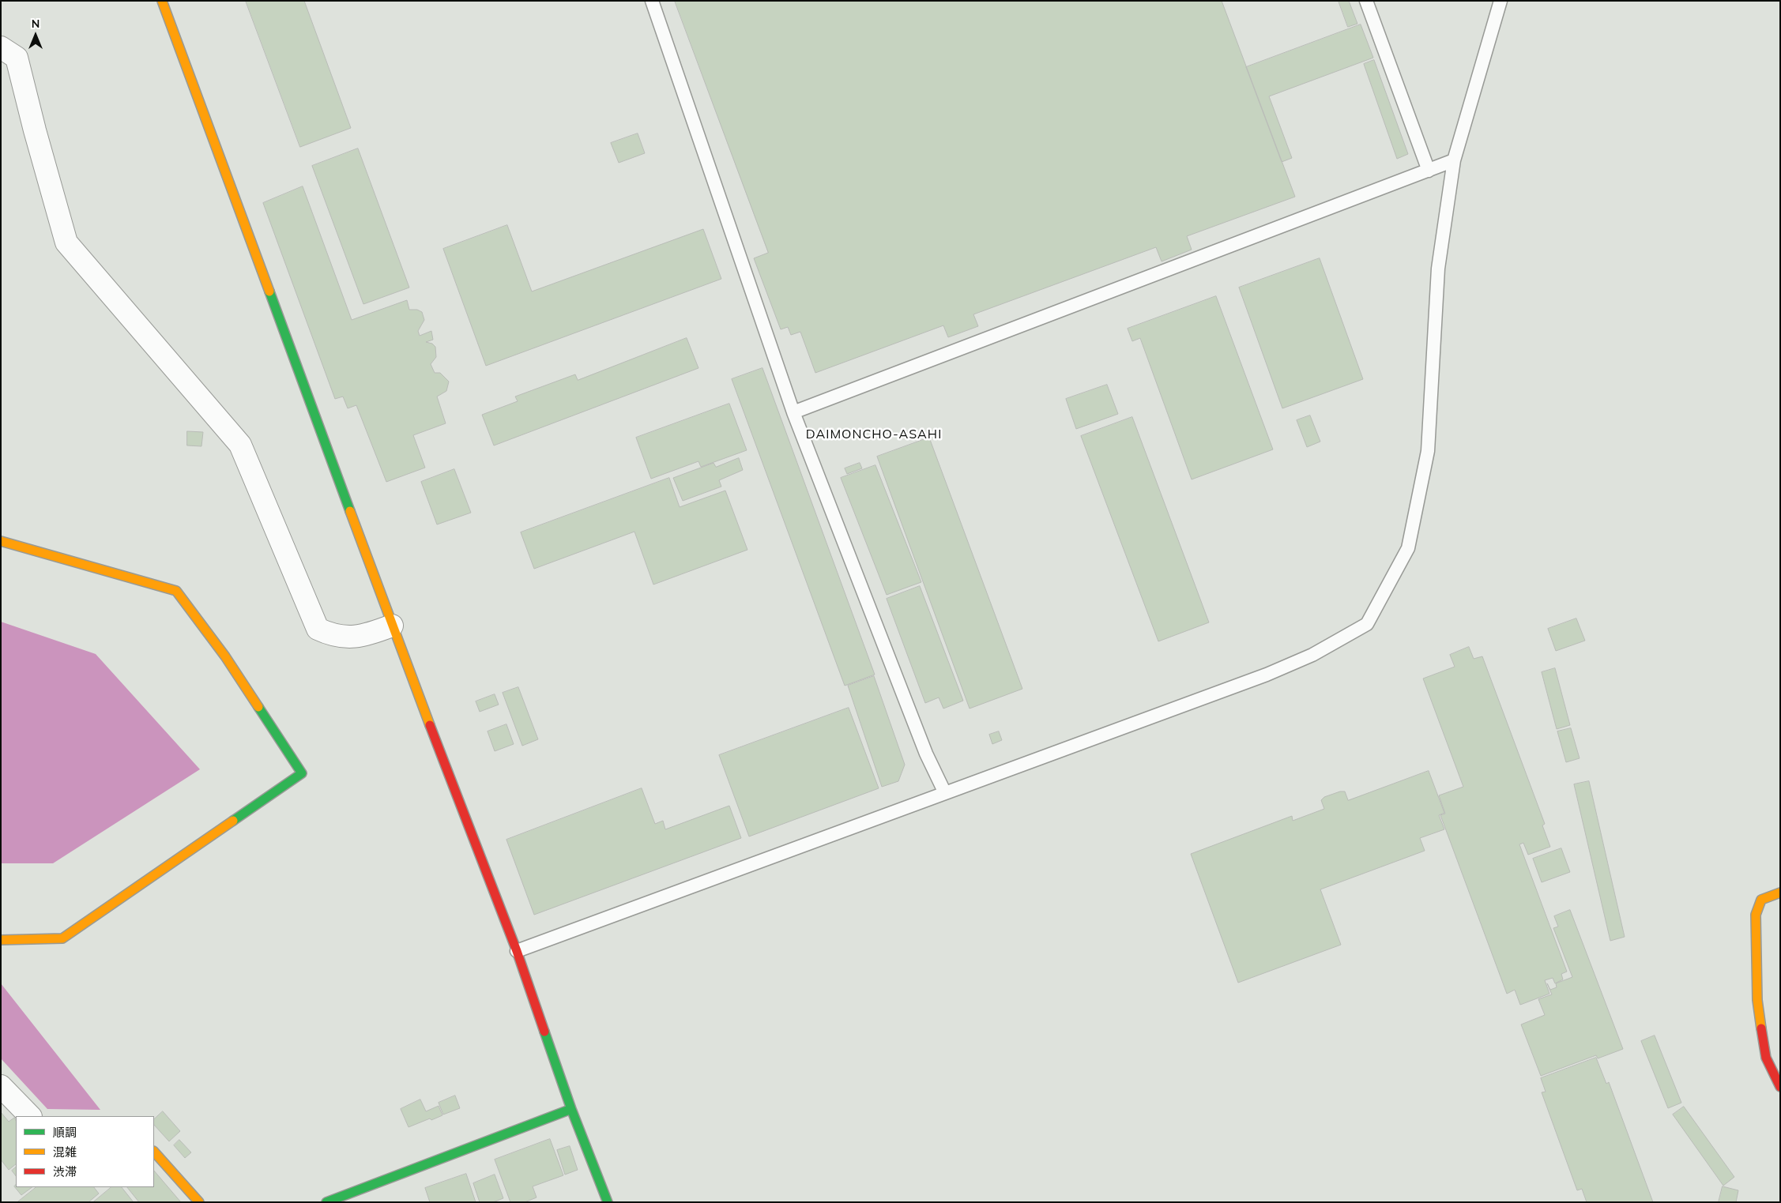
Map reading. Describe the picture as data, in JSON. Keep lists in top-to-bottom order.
{
  "districts": ["DAIMONCHO-ASAHI"],
  "legend": ["順調", "混雑", "渋滞"],
  "north": "top"
}
